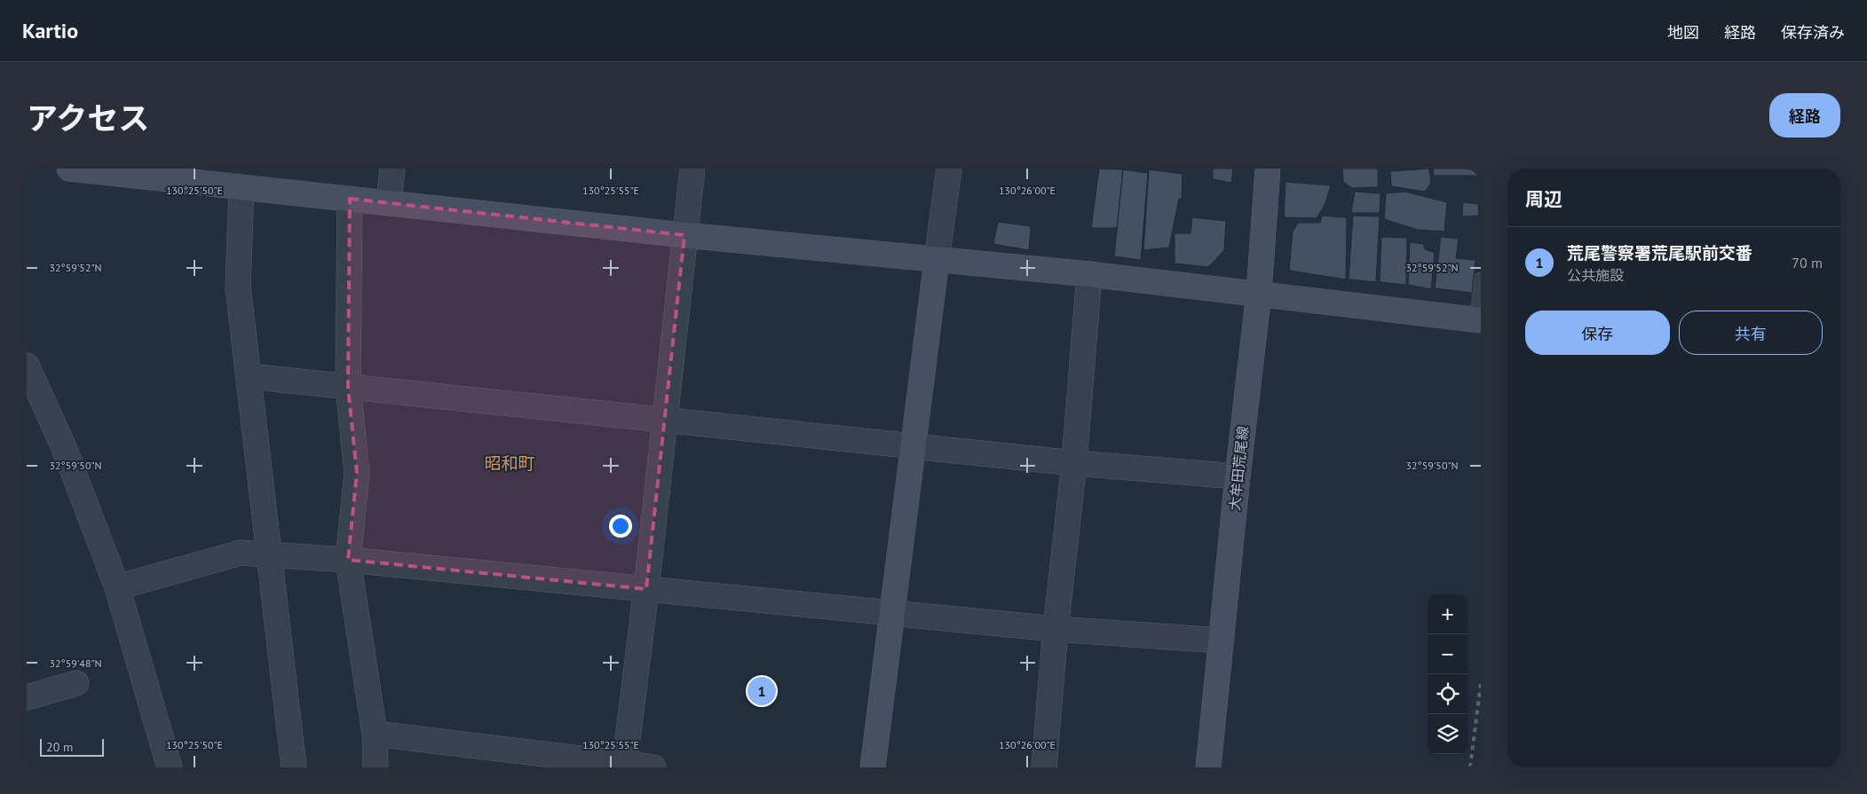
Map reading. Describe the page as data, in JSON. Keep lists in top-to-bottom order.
{
  "streets": {
    "street": ["大牟田荒尾線"]
  },
  "districts": ["昭和町"],
  "scale_bar": "20 m",
  "page": {
    "header": "Kartio",
    "nav": ["地図", "経路", "保存済み"],
    "title": "アクセス",
    "buttons": [
      "経路",
      ["保存", "共有"]
    ],
    "heading": "周辺",
    "list": [
      {
        "mark": "1",
        "name": "荒尾警察署荒尾駅前交番",
        "note": "公共施設",
        "value": "70 m"
      }
    ],
    "map_buttons": ["+", "−"],
    "pins": "1",
    "scale": "20 m"
  },
  "coordinates": [
    "130°25'50\"E",
    "130°25'55\"E",
    "130°26'00\"E",
    "32°59'52\"N",
    "32°59'50\"N",
    "32°59'48\"N"
  ]
}
